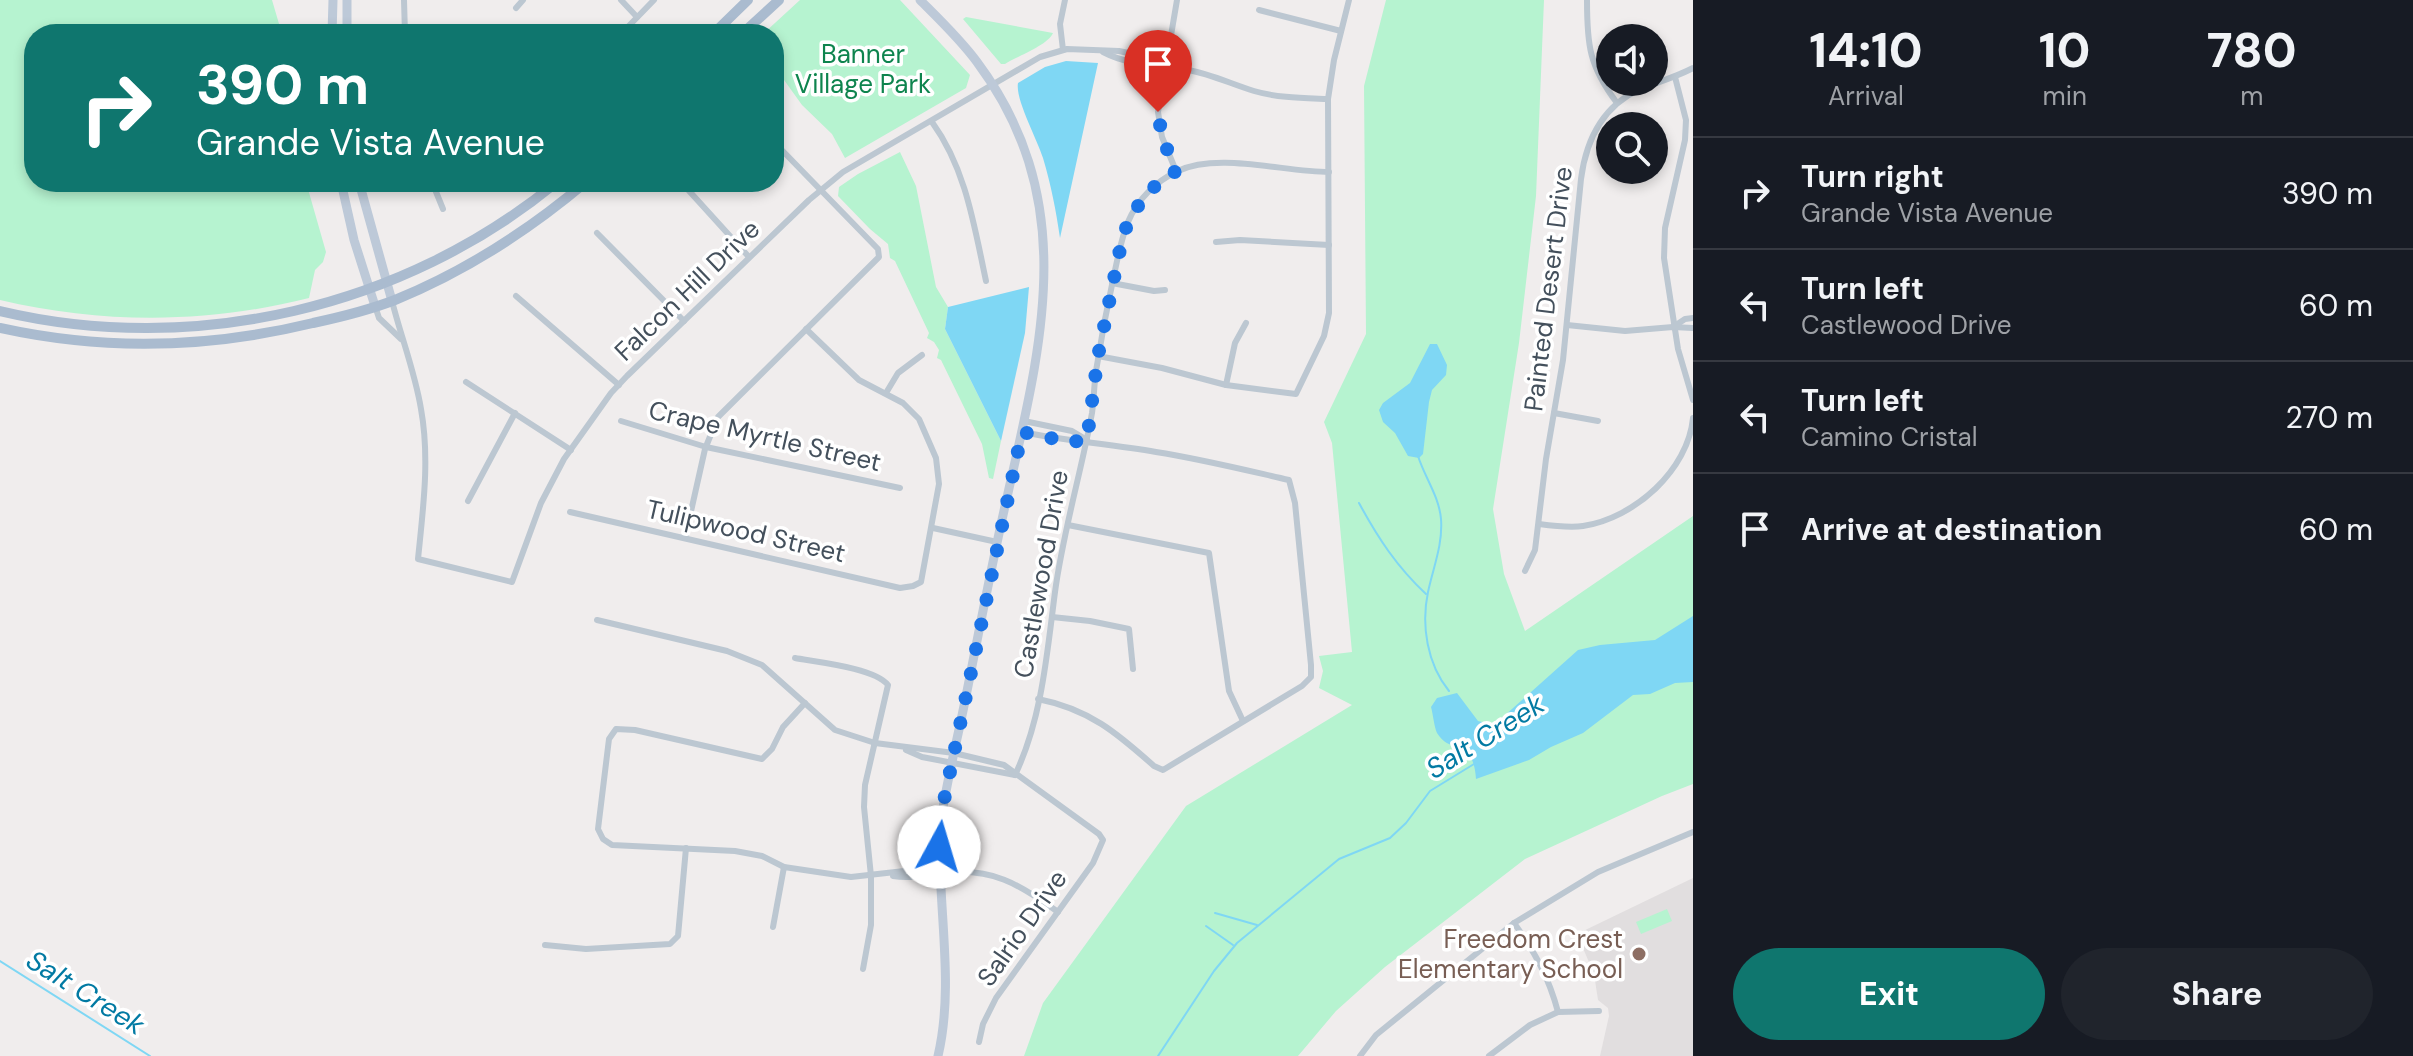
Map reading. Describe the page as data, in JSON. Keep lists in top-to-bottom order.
{
  "streets": {
    "street": [
      "Painted Desert Drive",
      "Falcon Hill Drive",
      "Crape Myrtle Street",
      "Tulipwood Street",
      "Castlewood Drive",
      "Salrio Drive"
    ]
  },
  "crossings": [
    ["Castlewood Drive", "Salrio Drive"]
  ],
  "water": ["Salt Creek"],
  "parks": ["Banner Village Park"],
  "places": ["Freedom Crest Elementary School"],
  "page": {
    "eta": [
      "14:10",
      "Arrival",
      "10",
      "min",
      "780",
      "m"
    ],
    "turn": ["390 m", "Grande Vista Avenue"],
    "list": [
      {
        "name": "Turn right",
        "note": "Grande Vista Avenue",
        "value": "390 m"
      },
      {
        "name": "Turn left",
        "note": "Castlewood Drive",
        "value": "60 m"
      },
      {
        "name": "Turn left",
        "note": "Camino Cristal",
        "value": "270 m"
      },
      {
        "name": "Arrive at destination",
        "value": "60 m"
      }
    ],
    "buttons": ["Exit", "Share"]
  }
}
